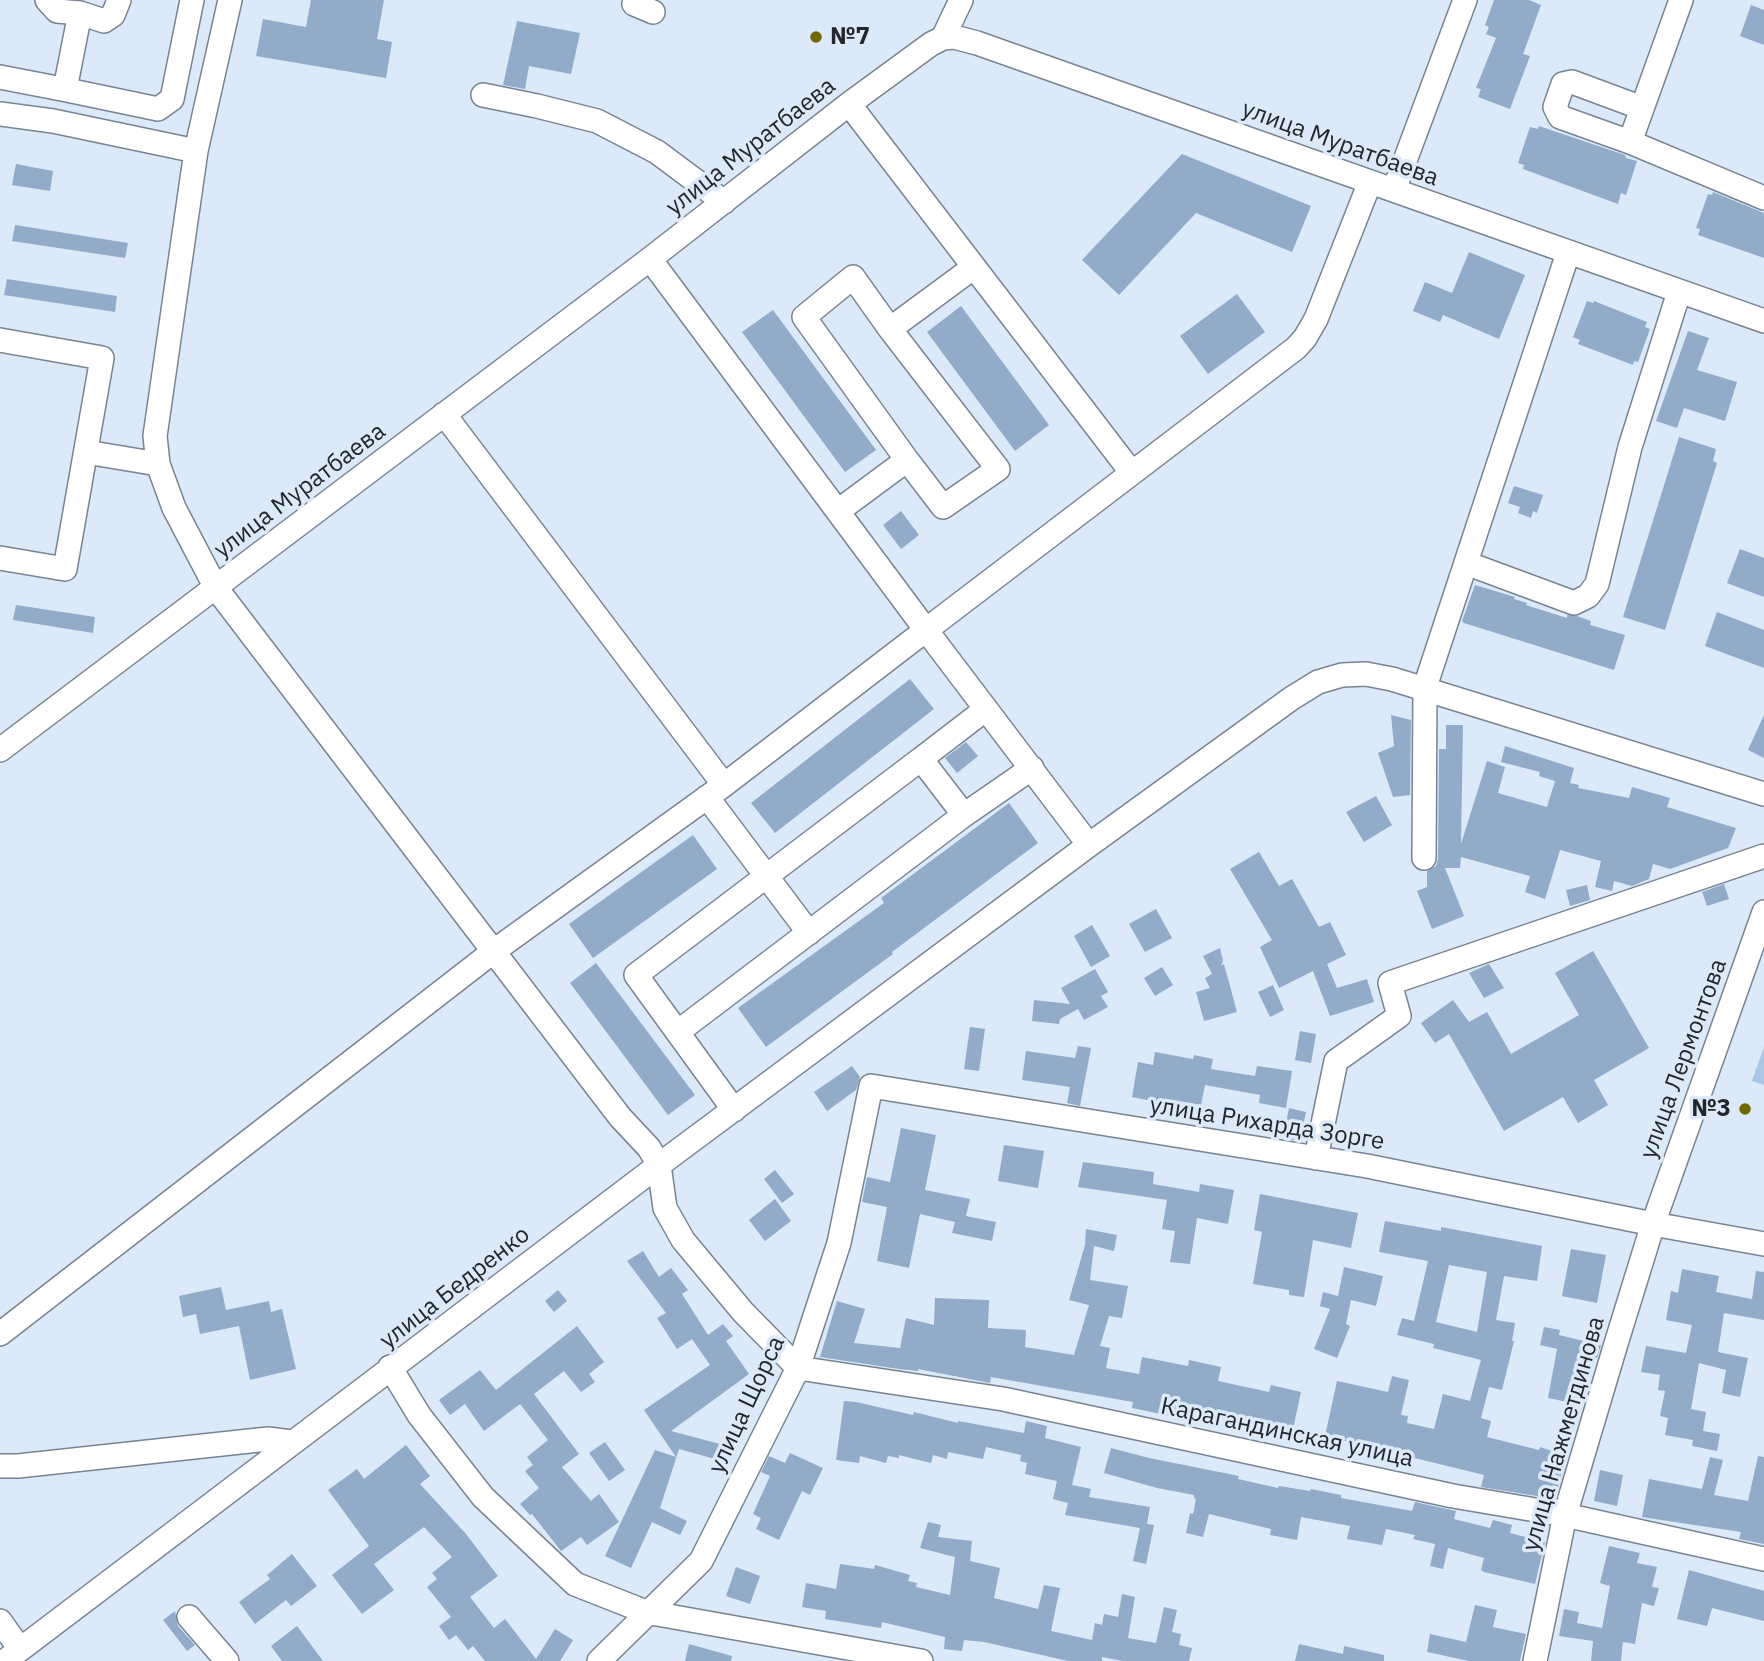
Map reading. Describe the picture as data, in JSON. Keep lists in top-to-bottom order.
{
  "streets": {
    "street": [
      "улица Муратбаева",
      "улица Лермонтова",
      "улица Рихарда Зорге",
      "улица Бедренко",
      "улица Щорса",
      "Карагандинская улица",
      "улица Нажметдинова"
    ]
  },
  "crossings": [
    ["улица Лермонтова", "улица Рихарда Зорге"],
    ["улица Лермонтова", "улица Нажметдинова"],
    ["улица Рихарда Зорге", "улица Щорса"],
    ["улица Рихарда Зорге", "улица Нажметдинова"],
    ["улица Бедренко", "улица Щорса"],
    ["улица Щорса", "Карагандинская улица"],
    ["Карагандинская улица", "улица Нажметдинова"]
  ],
  "places": ["№7", "№3"]
}
